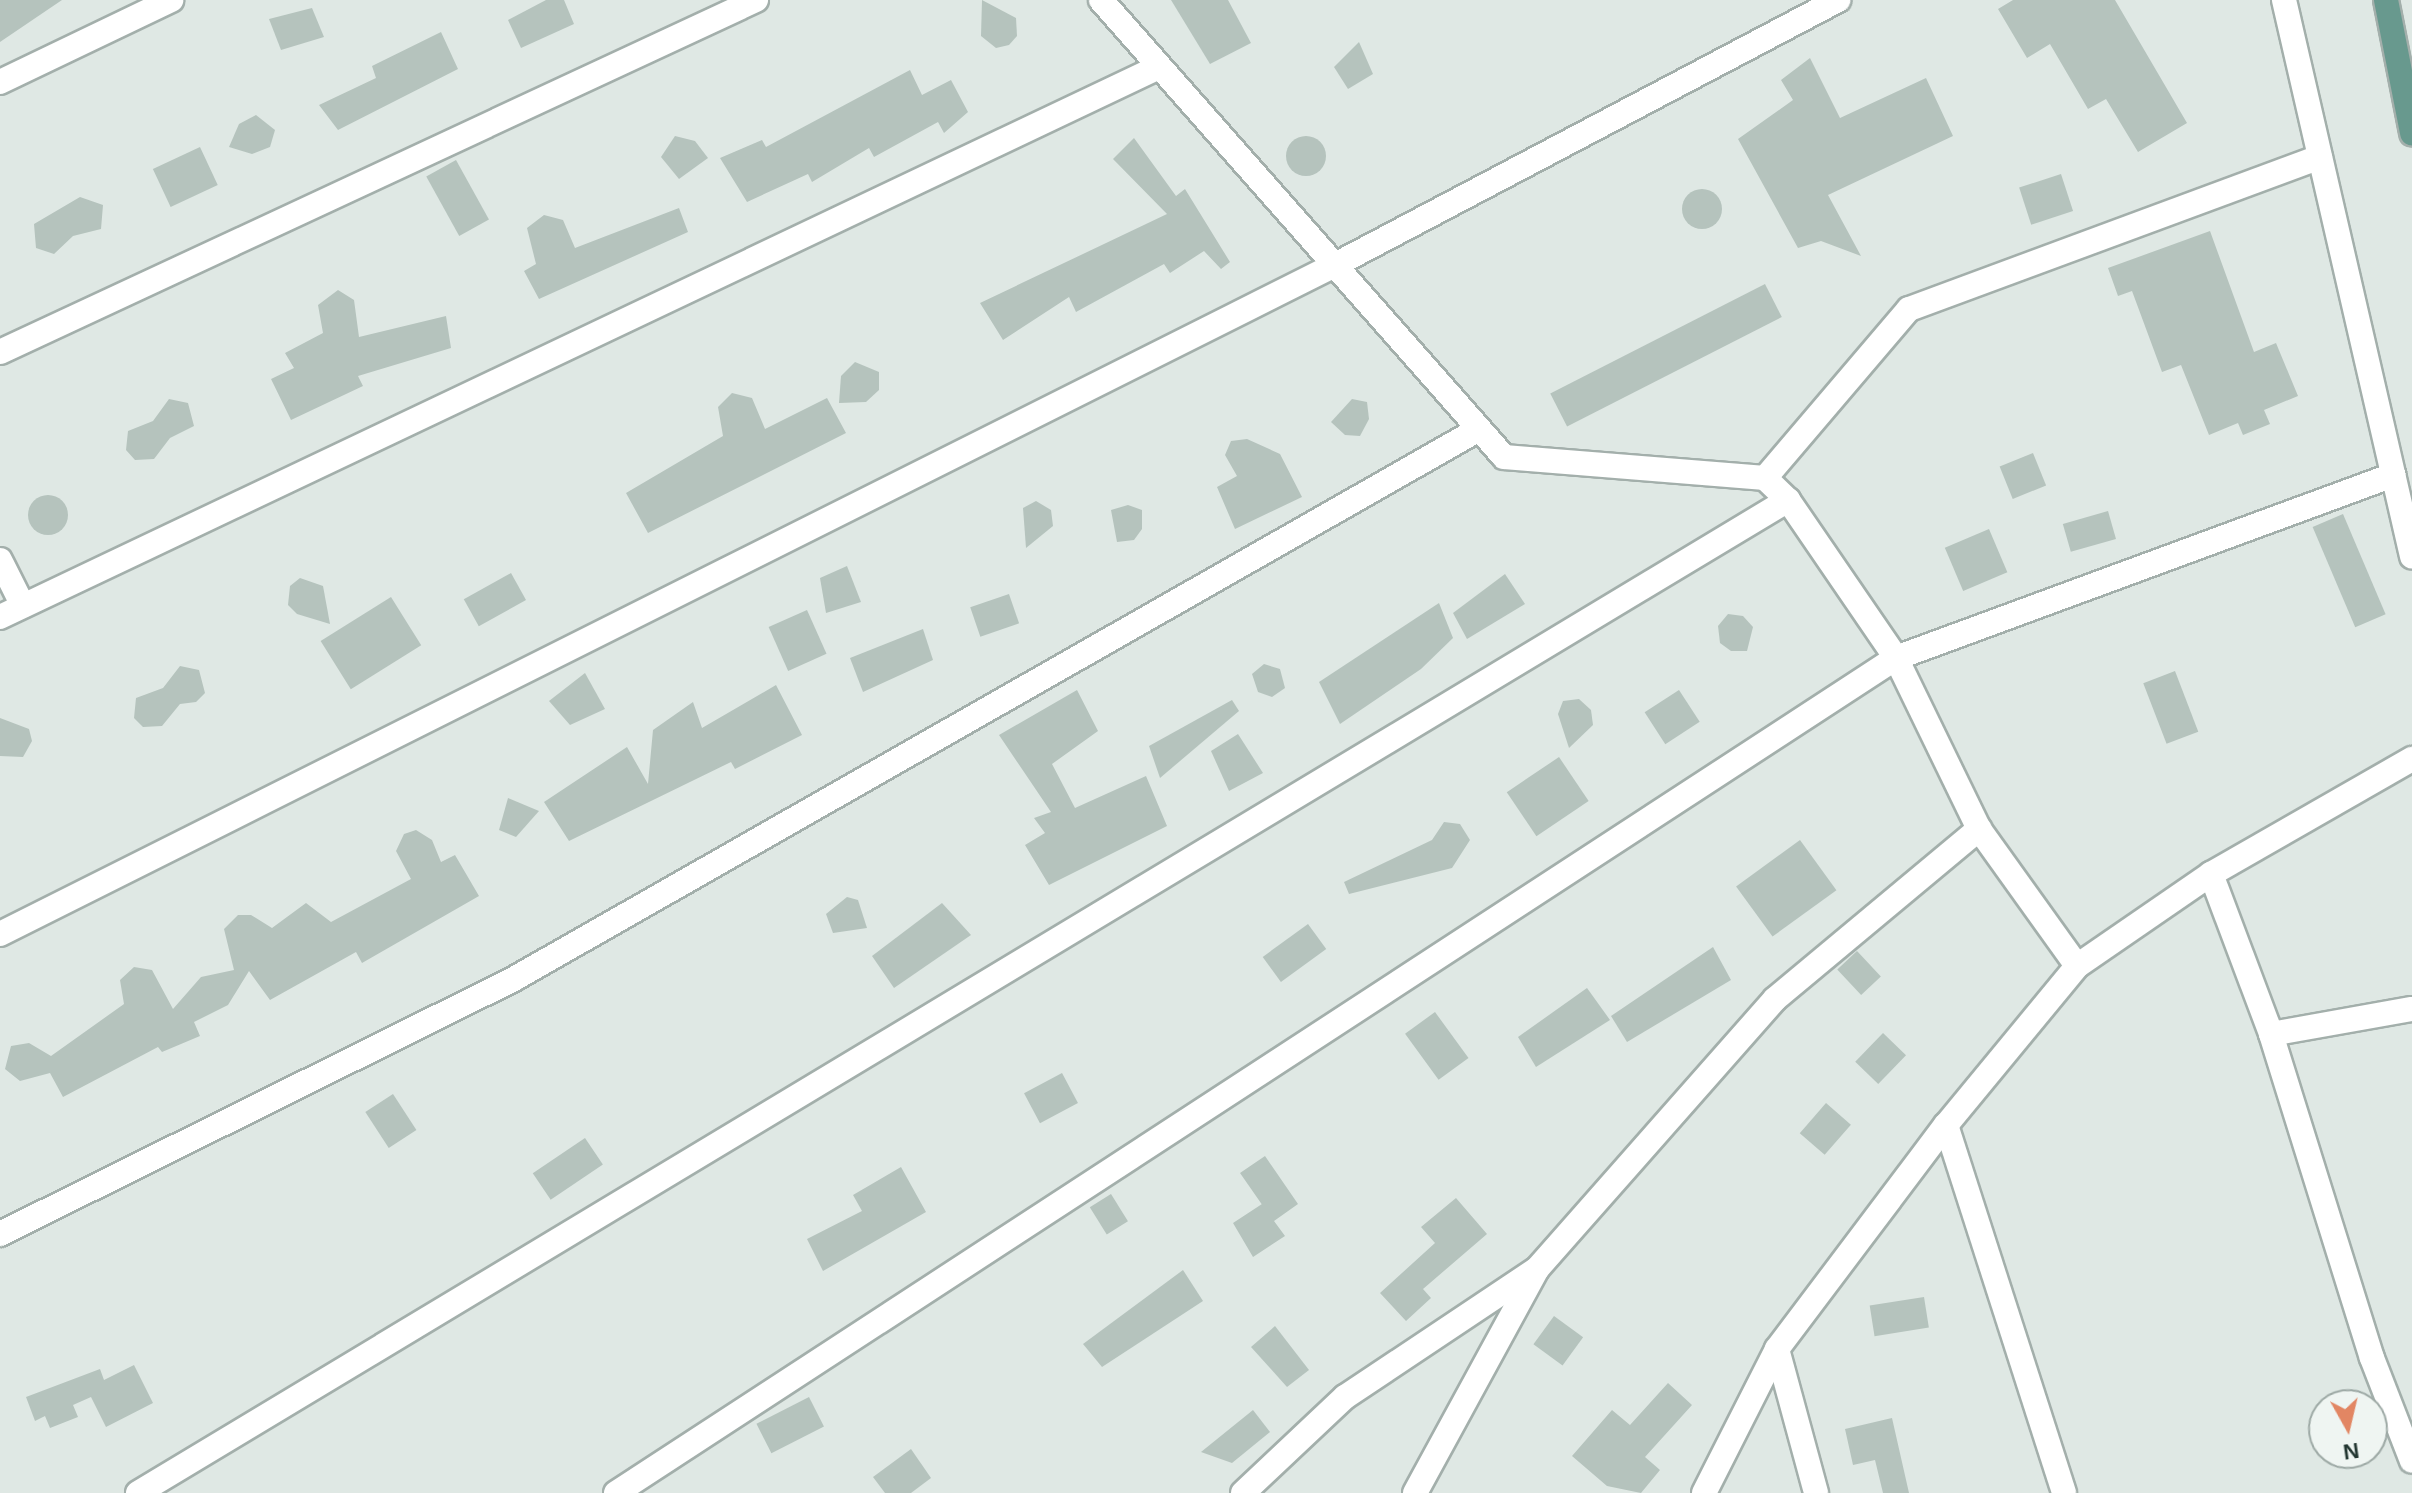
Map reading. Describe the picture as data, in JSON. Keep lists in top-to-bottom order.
{
  "north": "bottom"
}
